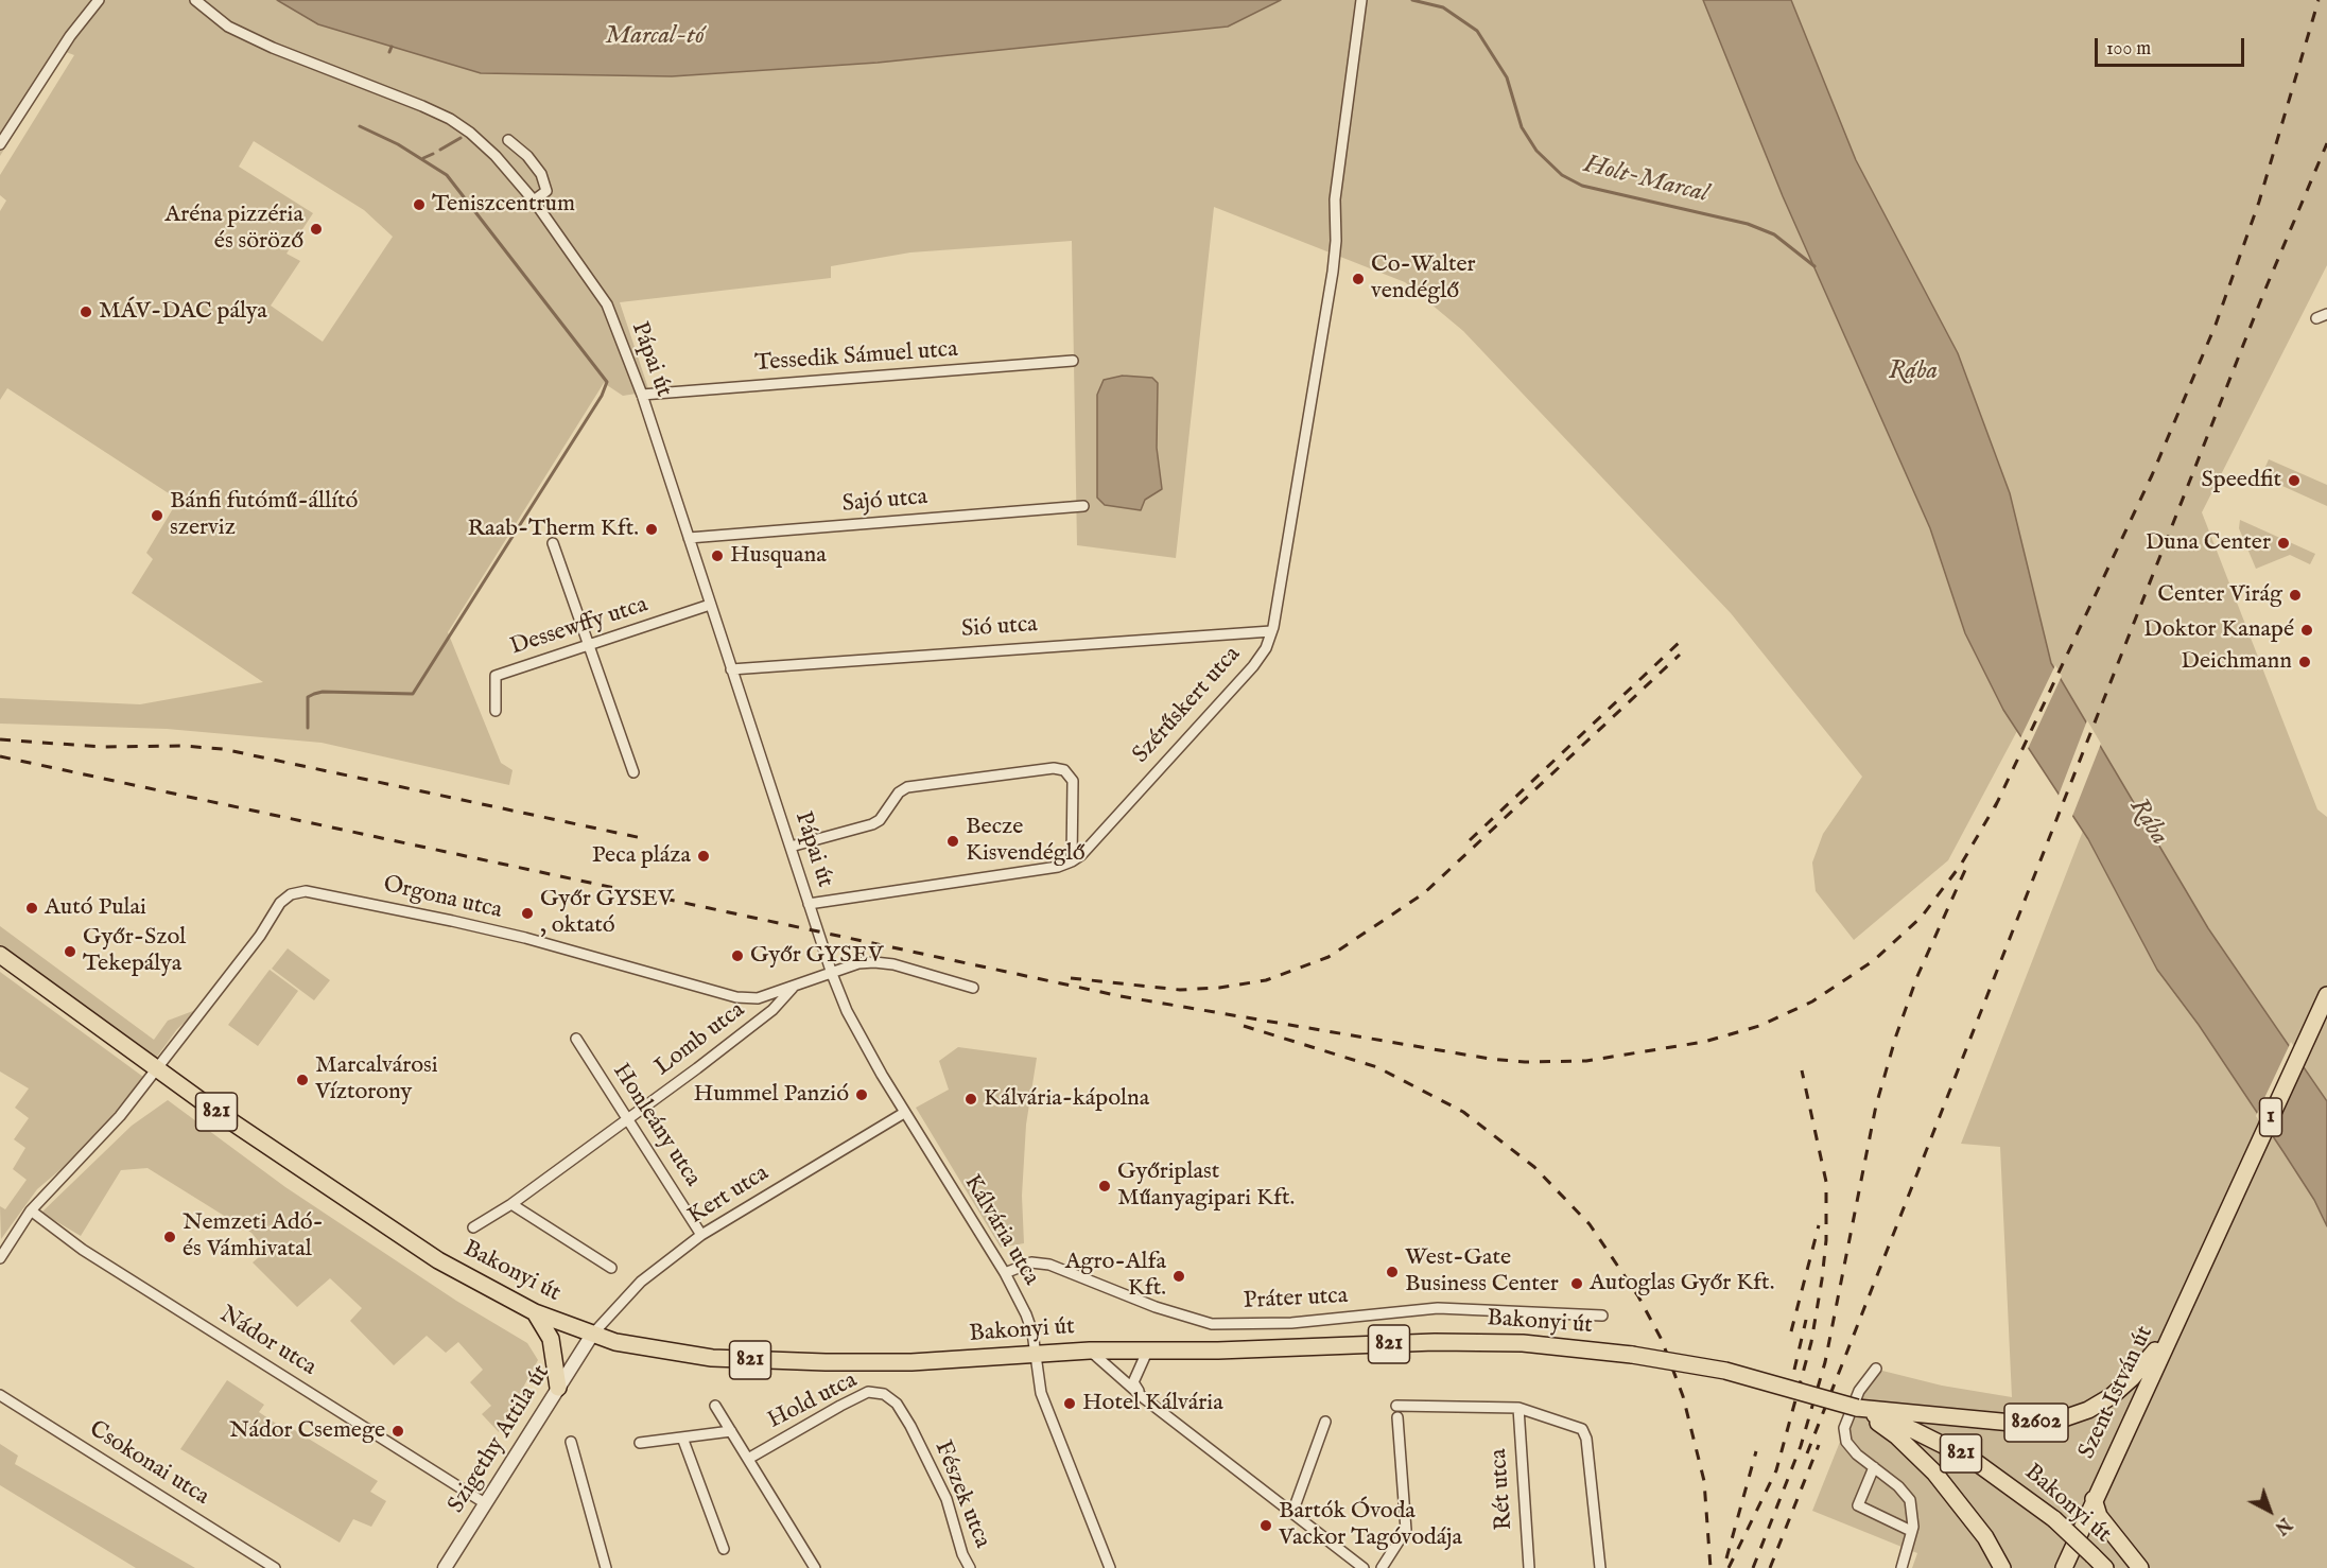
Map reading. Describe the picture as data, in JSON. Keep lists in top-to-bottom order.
{
  "streets": {
    "main road": [
      "821",
      "1",
      "Bakonyi út",
      "Szent István út",
      "82602"
    ],
    "street": [
      "Tessedik Sámuel utca",
      "Pápai út",
      "Sajó utca",
      "Dessewffy utca",
      "Sió utca",
      "Szérűskert utca",
      "Orgona utca",
      "Lomb utca",
      "Honleány utca",
      "Kert utca",
      "Kálvária utca",
      "Práter utca",
      "Nádor utca",
      "Hold utca",
      "Szigethy Attila út",
      "Csokonai utca",
      "Rét utca",
      "Fészek utca"
    ]
  },
  "crossings": [
    ["Tessedik Sámuel utca", "Pápai út"],
    ["Pápai út", "Sajó utca"],
    ["Pápai út", "Dessewffy utca"],
    ["Pápai út", "Sió utca"],
    ["Pápai út", "Szérűskert utca"],
    ["Pápai út", "Kálvária utca"],
    ["Sió utca", "Szérűskert utca"],
    ["Orgona utca", "Lomb utca"],
    ["Orgona utca", "Bakonyi út"],
    ["Orgona utca", "Nádor utca"],
    ["Lomb utca", "Honleány utca"],
    ["Lomb utca", "Kálvária utca"],
    ["Honleány utca", "Kert utca"],
    ["Kert utca", "Kálvária utca"],
    ["Kert utca", "Bakonyi út"],
    ["Kert utca", "Szigethy Attila út"],
    ["Kálvária utca", "Bakonyi út"],
    ["Kálvária utca", "Práter utca"],
    ["Bakonyi út", "82602"],
    ["Bakonyi út", "Szigethy Attila út"],
    ["Nádor utca", "Szigethy Attila út"],
    ["Szent István út", "82602"],
    ["Hold utca", "Fészek utca"]
  ],
  "water": ["Marcal-tó", "Holt-Marcal", "Rába"],
  "places": [
    "Teniszcentrum",
    "Aréna pizzéria és söröző",
    "Co-Walter vendéglő",
    "MÁV-DAC pálya",
    "Speedfit",
    "Bánfi futómű-állító szerviz",
    "Raab-Therm Kft.",
    "Duna Center",
    "Husquana",
    "Center Virág",
    "Doktor Kanapé",
    "Deichmann",
    "Becze Kisvendéglő",
    "Peca pláza",
    "Autó Pulai",
    "Győr GYSEV , oktató",
    "Győr-Szol Tekepálya",
    "Győr GYSEV",
    "Marcalvárosi Víztorony",
    "Hummel Panzió",
    "Kálvária-kápolna",
    "Győriplast Műanyagipari Kft.",
    "Nemzeti Adó- és Vámhivatal",
    "West-Gate Business Center",
    "Agro-Alfa Kft.",
    "Autoglas Győr Kft.",
    "Hotel Kálvária",
    "Nádor Csemege",
    "Bartók Óvoda Vackor Tagóvodája"
  ],
  "scale_bar": "100 m",
  "north": "bottom right"
}
